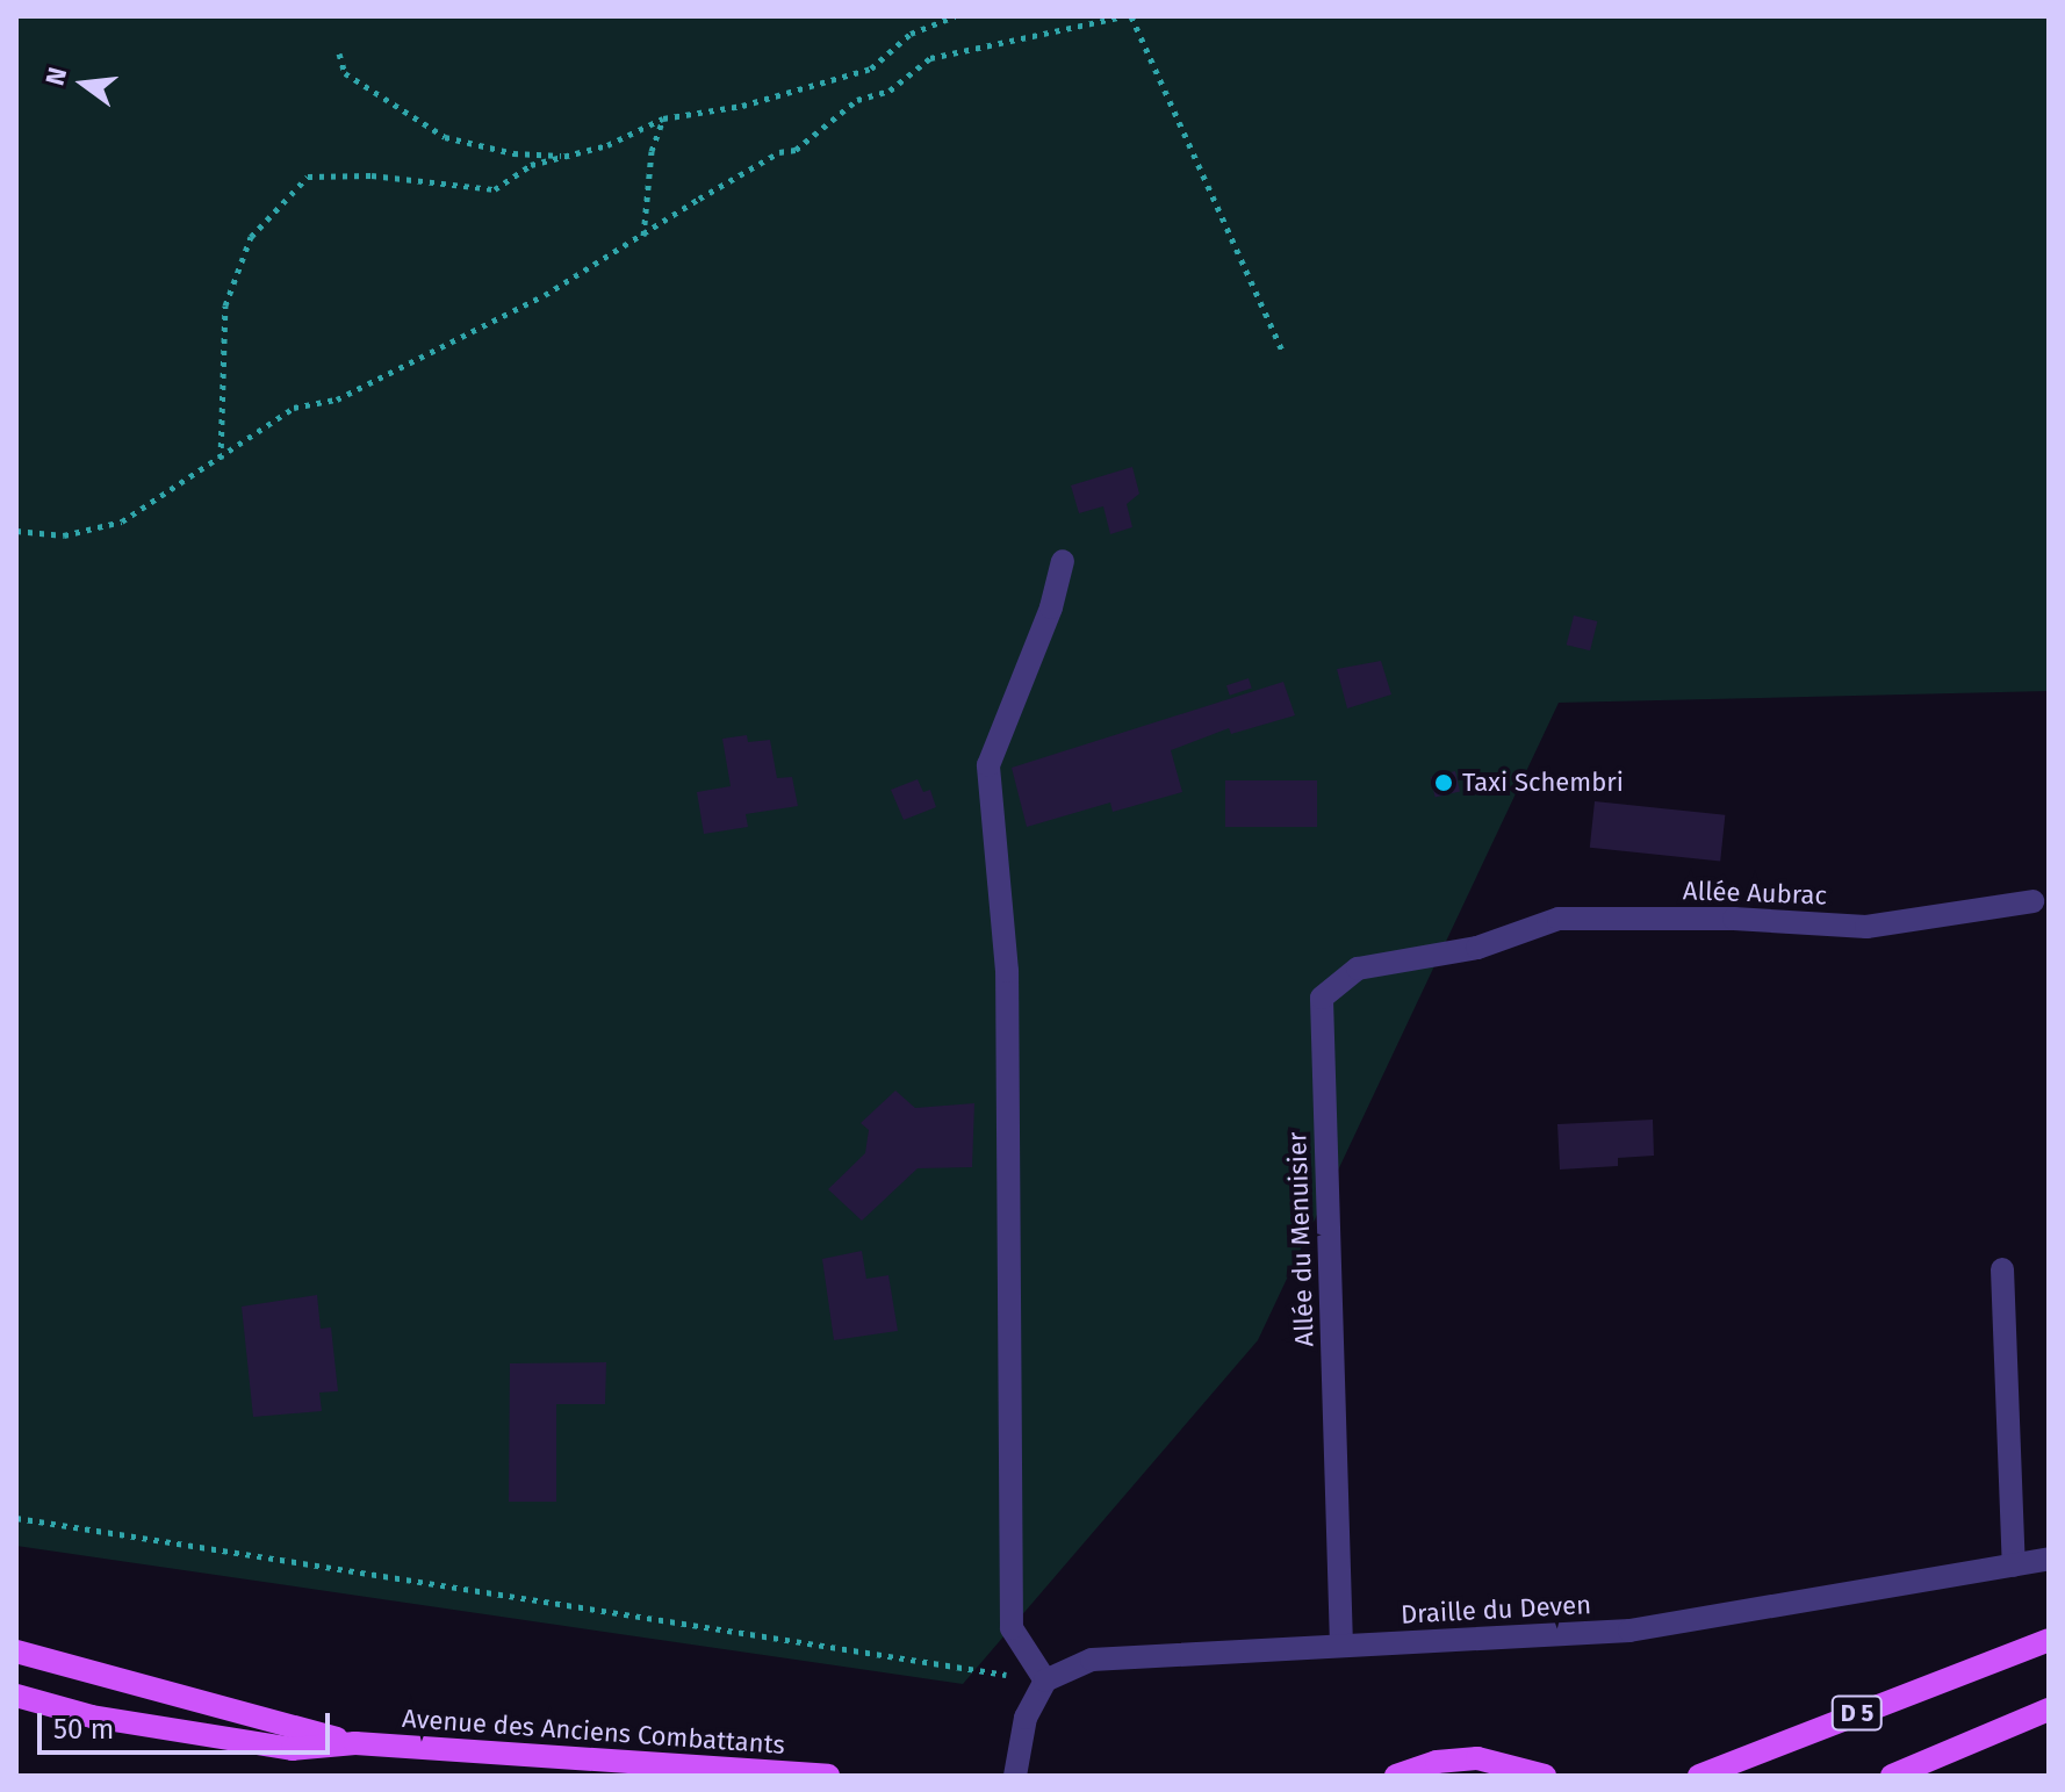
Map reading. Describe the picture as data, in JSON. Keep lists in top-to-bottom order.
{
  "streets": {
    "main road": ["D 5", "Avenue des Anciens Combattants"],
    "street": ["Allée Aubrac", "Allée du Menuisier", "Draille du Deven"]
  },
  "crossings": [
    ["Allée Aubrac", "Allée du Menuisier"],
    ["Allée du Menuisier", "Draille du Deven"]
  ],
  "places": ["Taxi Schembri"],
  "scale_bar": "50 m",
  "north": "left"
}
